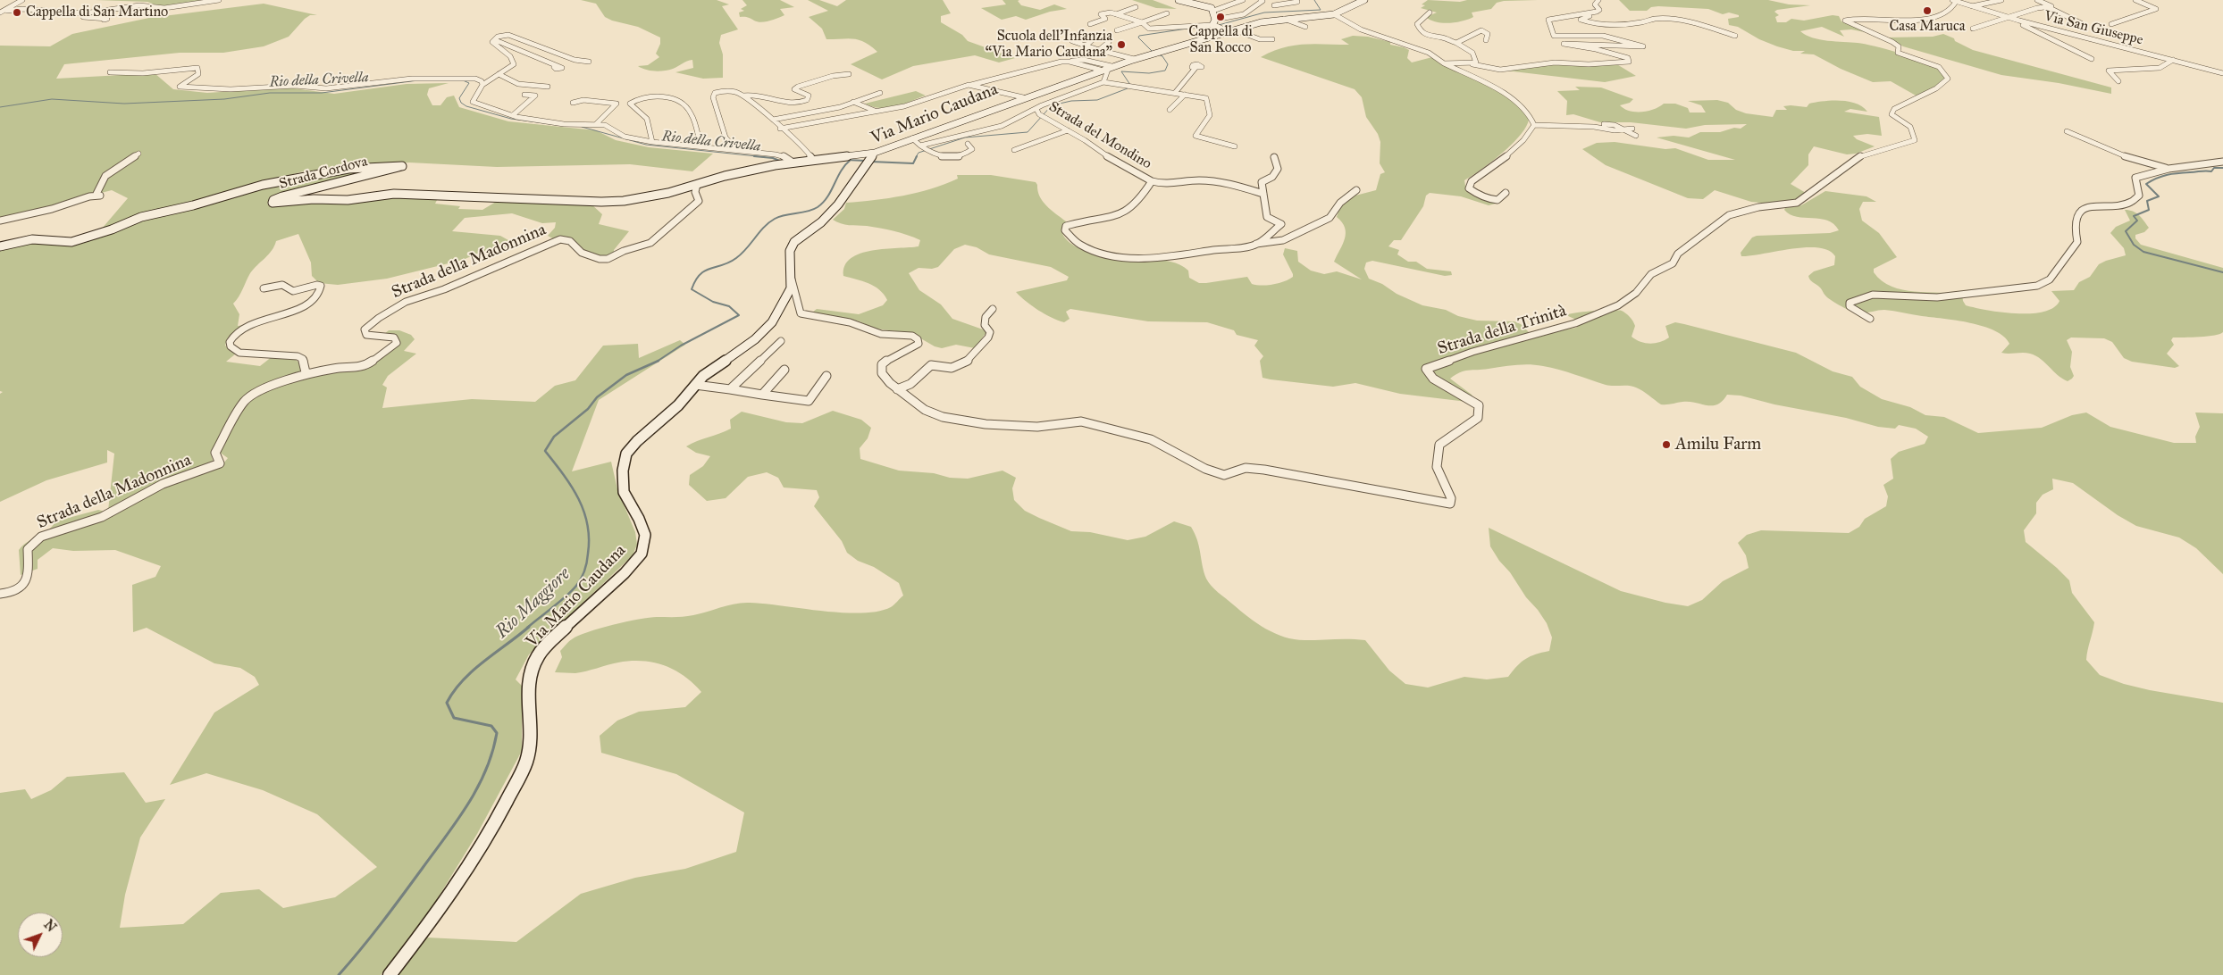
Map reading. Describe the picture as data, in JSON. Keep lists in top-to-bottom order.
{
  "streets": {
    "main road": ["Via Mario Caudana", "Strada Cordova"],
    "street": [
      "Via San Giuseppe",
      "Strada del Mondino",
      "Strada della Madonnina",
      "Strada della Trinità"
    ]
  },
  "crossings": [
    ["Via San Giuseppe", "Strada della Trinità"],
    ["Via Mario Caudana", "Strada Cordova"],
    ["Via Mario Caudana", "Strada della Trinità"],
    ["Strada Cordova", "Strada della Madonnina"]
  ],
  "water": ["Rio della Crivella", "Rio Maggiore"],
  "places": [
    "Casa Maruca",
    "Cappella di San Martino",
    "Cappella di San Rocco",
    "Scuola dell’Infanzia “Via Mario Caudana”",
    "Amilu Farm"
  ],
  "north": "top right"
}
